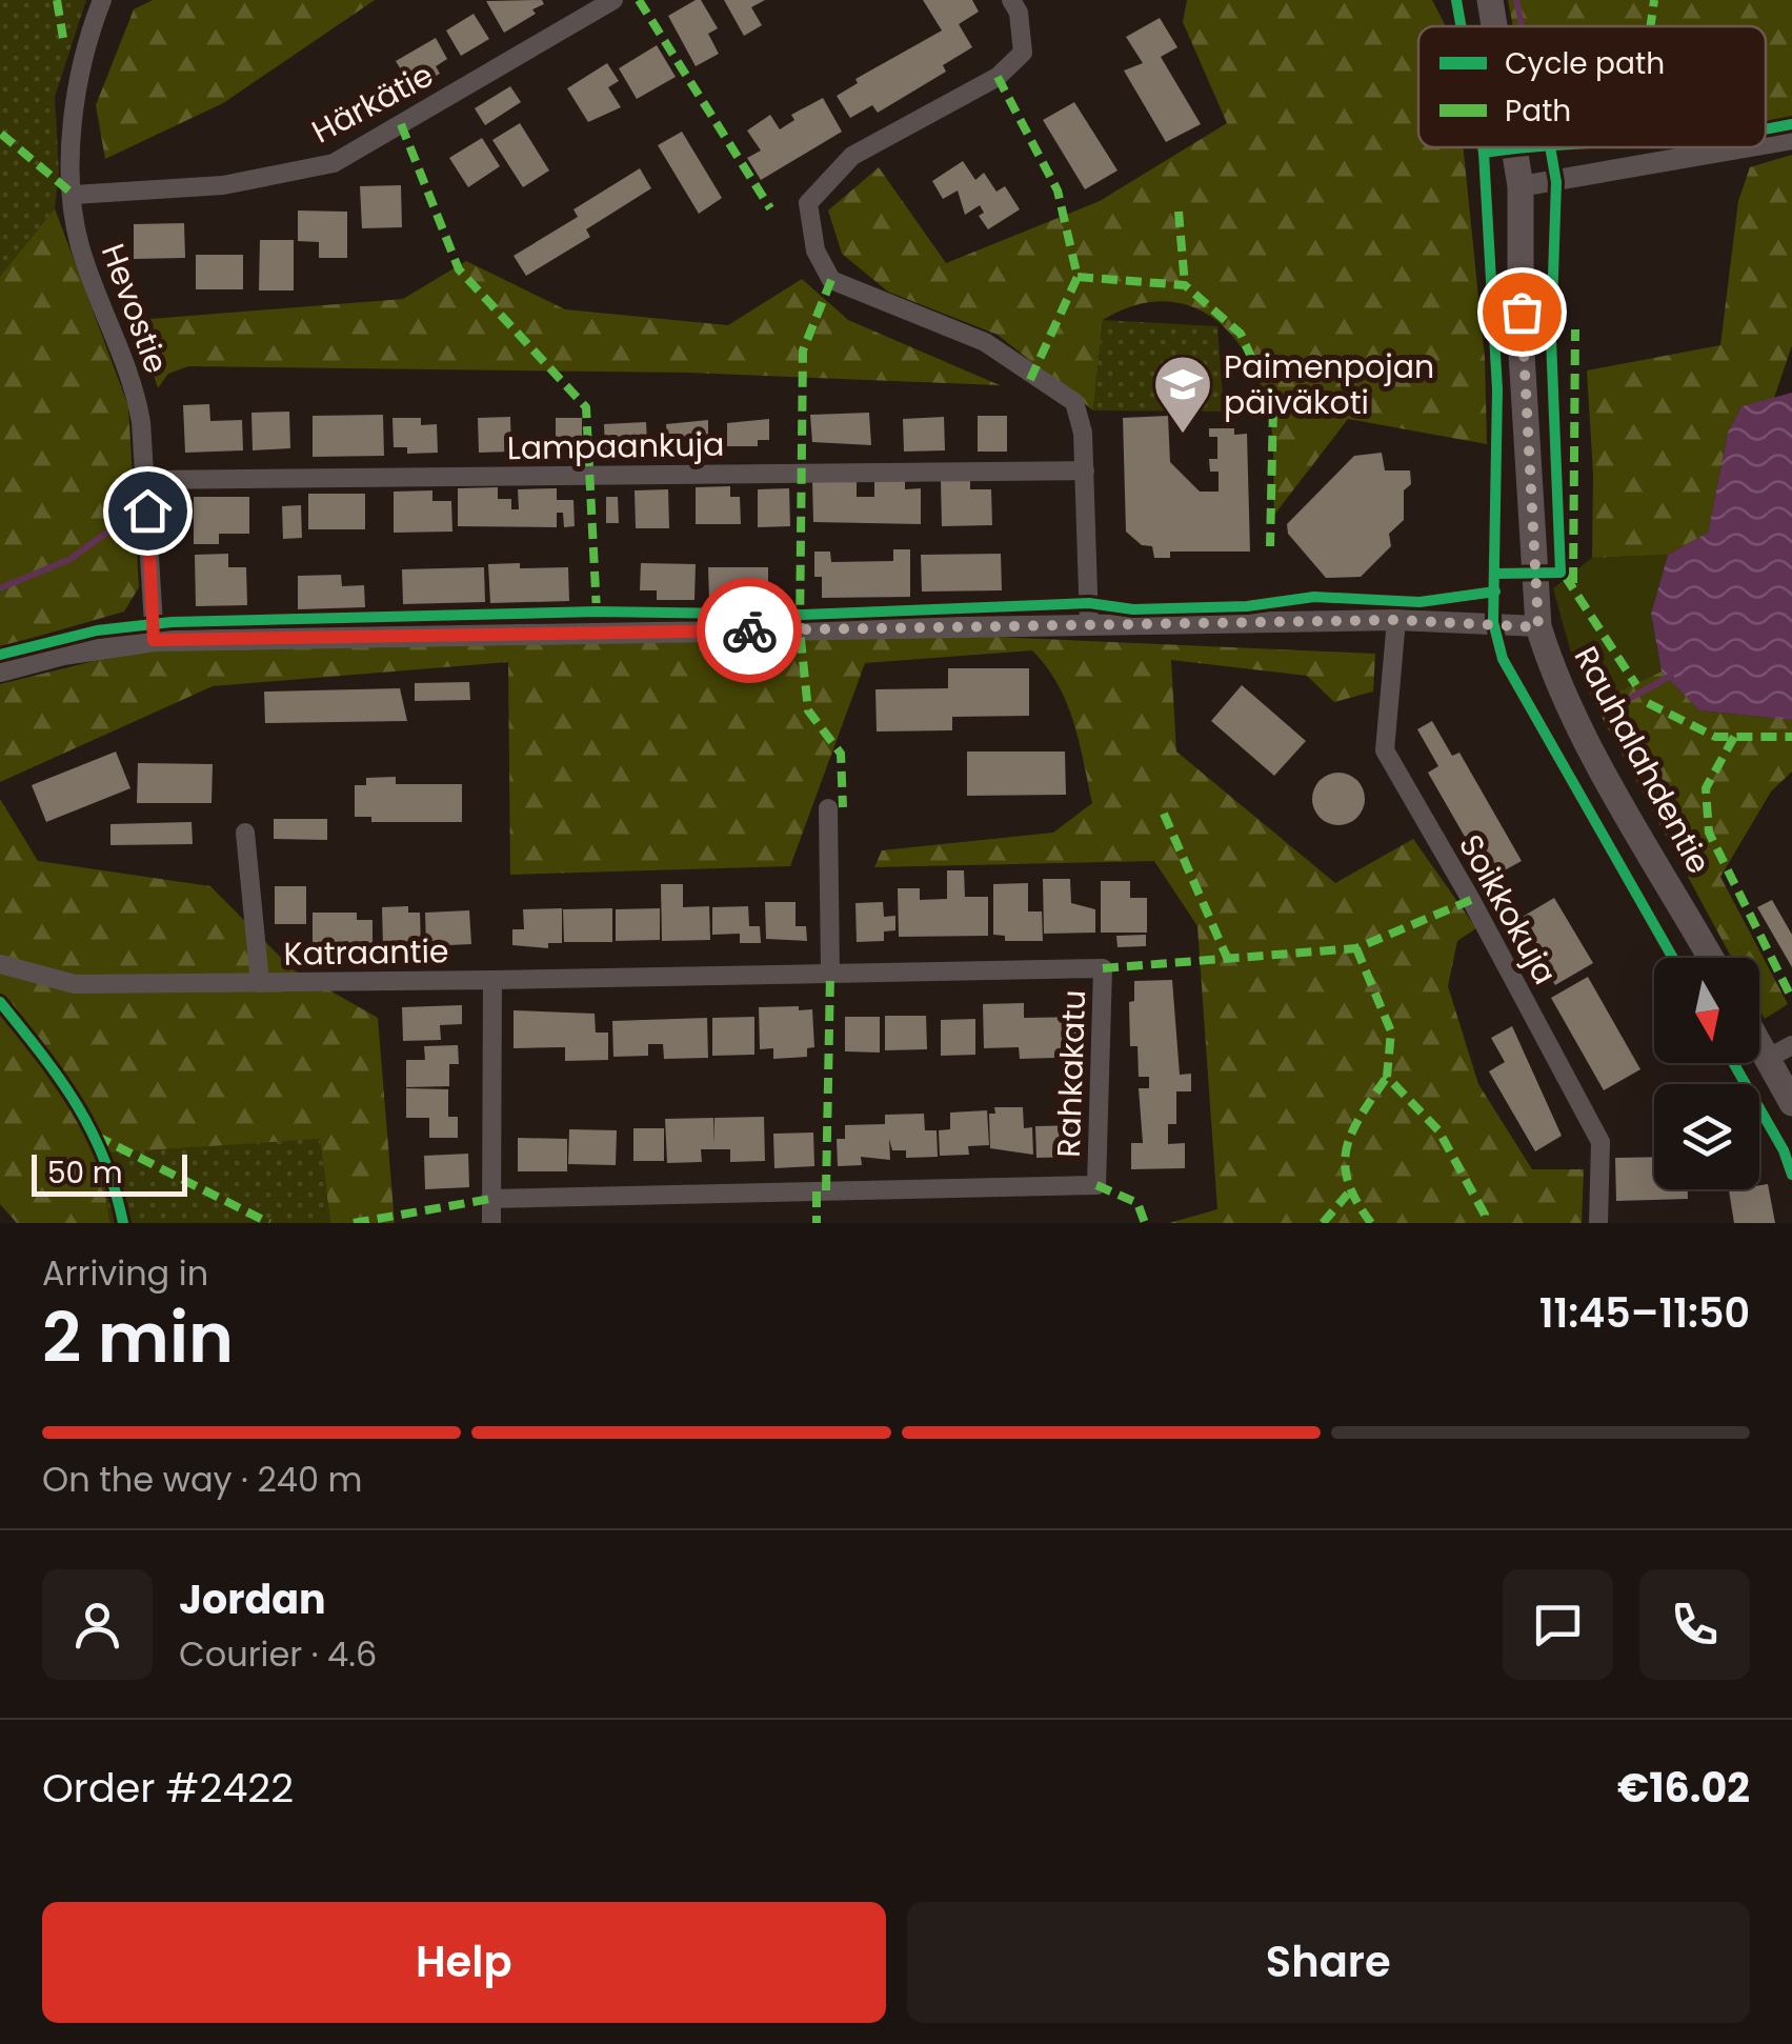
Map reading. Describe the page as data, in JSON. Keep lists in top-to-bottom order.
{
  "streets": {
    "main road": ["Rauhalahdentie"],
    "street": [
      "Härkätie",
      "Hevostie",
      "Lampaankuja",
      "Soikkokuja",
      "Katraantie",
      "Rahkakatu"
    ]
  },
  "crossings": [
    ["Härkätie", "Hevostie"],
    ["Hevostie", "Lampaankuja"],
    ["Katraantie", "Rahkakatu"]
  ],
  "places": {
    "school or university": ["Paimenpojan päiväkoti"]
  },
  "legend": ["Cycle path", "Path"],
  "scale_bar": "50 m",
  "north": "bottom",
  "page": {
    "scale": "50 m",
    "heading": ["2 min", "Arriving in", "11:45–11:50"],
    "panel": [
      "Jordan",
      "Courier · 4.6",
      "Order #2422",
      "€16.02"
    ],
    "bar": "On the way · 240 m",
    "buttons": ["Help", "Share"]
  }
}
